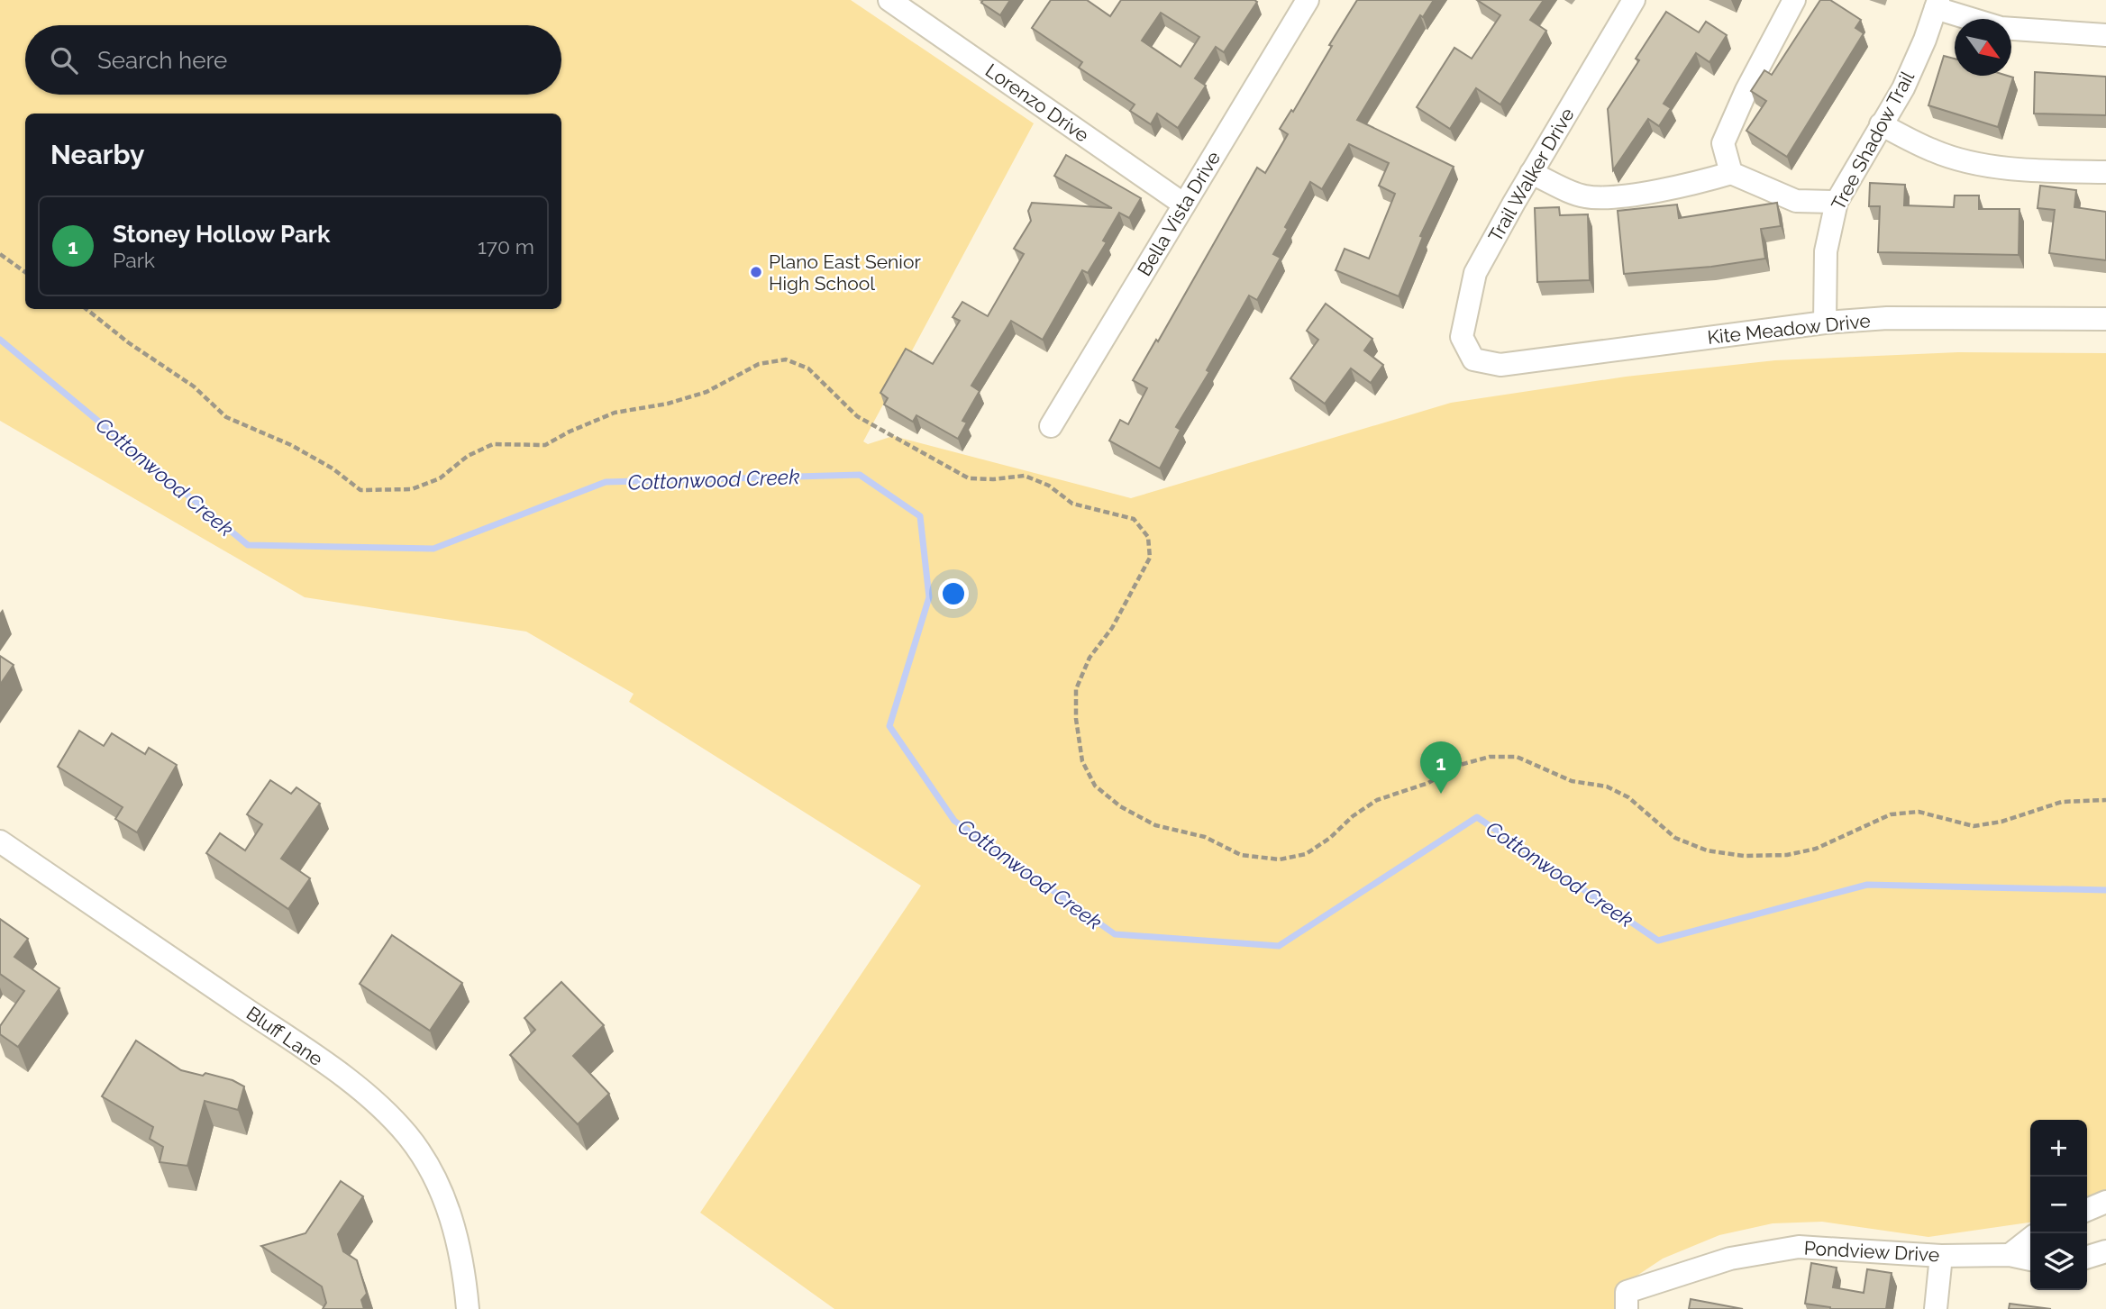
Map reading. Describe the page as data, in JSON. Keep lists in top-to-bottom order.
{
  "streets": {
    "street": [
      "Lorenzo Drive",
      "Tree Shadow Trail",
      "Trail Walker Drive",
      "Bella Vista Drive",
      "Kite Meadow Drive",
      "Bluff Lane",
      "Pondview Drive"
    ]
  },
  "crossings": [
    ["Lorenzo Drive", "Bella Vista Drive"],
    ["Tree Shadow Trail", "Kite Meadow Drive"],
    ["Trail Walker Drive", "Kite Meadow Drive"]
  ],
  "water": ["Cottonwood Creek"],
  "places": ["Plano East Senior High School"],
  "north": "bottom right",
  "page": {
    "search": "Search here",
    "heading": "Nearby",
    "list": [
      {
        "mark": "1",
        "name": "Stoney Hollow Park",
        "note": "Park",
        "value": "170 m"
      }
    ],
    "pins": "1",
    "map_buttons": ["+", "−"]
  }
}
